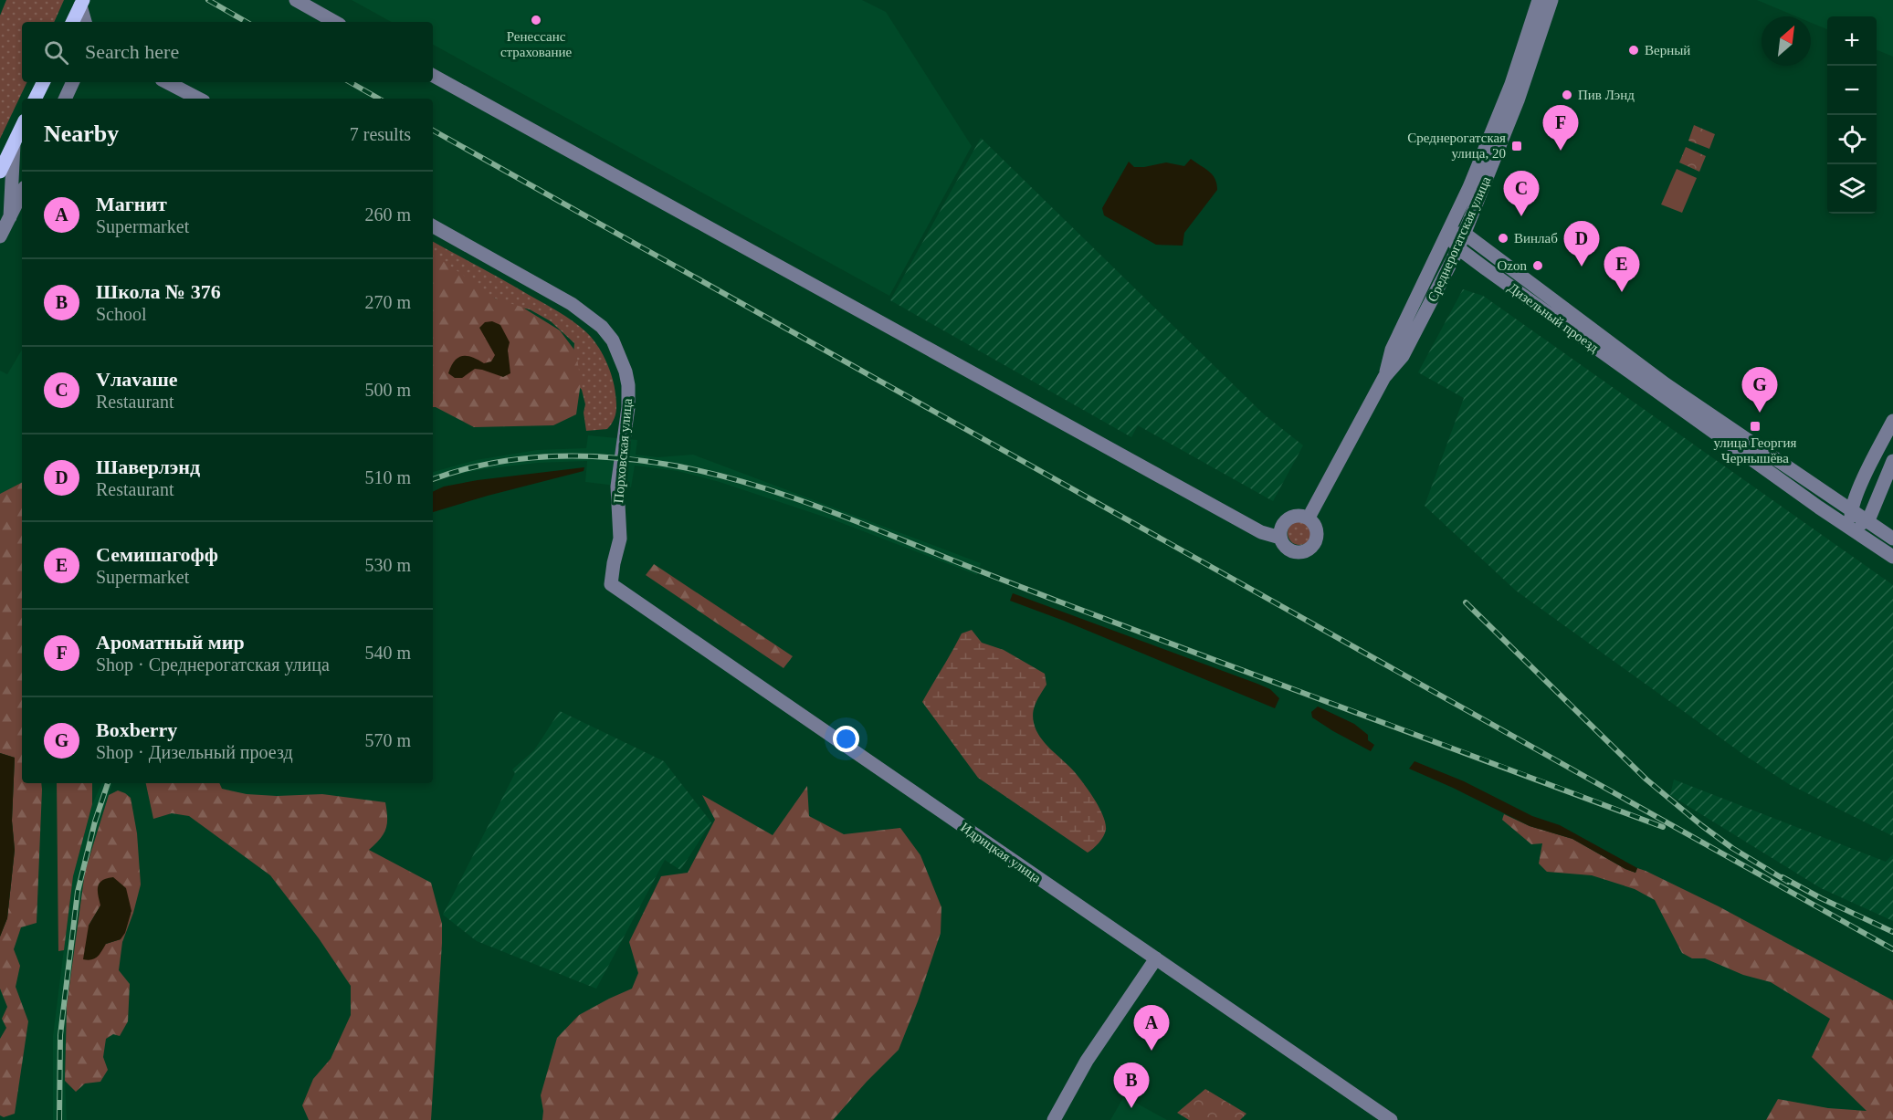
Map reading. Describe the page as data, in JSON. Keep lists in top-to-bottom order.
{
  "streets": {
    "street": [
      "Среднерогатская улица",
      "Дизельный проезд",
      "Порховская улица",
      "Идрицкая улица"
    ]
  },
  "crossings": [
    ["Среднерогатская улица", "Дизельный проезд"],
    ["Порховская улица", "Идрицкая улица"]
  ],
  "places": {
    "other": [
      "Ренессанс страхование",
      "Верный",
      "Пив Лэнд",
      "Винлаб",
      "Ozon"
    ],
    "transit": ["Среднерогатская улица, 20", "улица Георгия Чернышёва"]
  },
  "north": "top right",
  "page": {
    "map_buttons": ["+", "−"],
    "search": "Search here",
    "heading": ["Nearby", "7 results"],
    "pins": [
      "F",
      "C",
      "D",
      "E",
      "G",
      "A",
      "B"
    ],
    "list": [
      {
        "mark": "A",
        "name": "Магнит",
        "note": "Supermarket",
        "value": "260 m"
      },
      {
        "mark": "B",
        "name": "Школа № 376",
        "note": "School",
        "value": "270 m"
      },
      {
        "mark": "C",
        "name": "Vлаvаше",
        "note": "Restaurant",
        "value": "500 m"
      },
      {
        "mark": "D",
        "name": "Шаверлэнд",
        "note": "Restaurant",
        "value": "510 m"
      },
      {
        "mark": "E",
        "name": "Семишагофф",
        "note": "Supermarket",
        "value": "530 m"
      },
      {
        "mark": "F",
        "name": "Ароматный мир",
        "note": "Shop · Среднерогатская улица",
        "value": "540 m"
      },
      {
        "mark": "G",
        "name": "Boxberry",
        "note": "Shop · Дизельный проезд",
        "value": "570 m"
      }
    ]
  }
}
